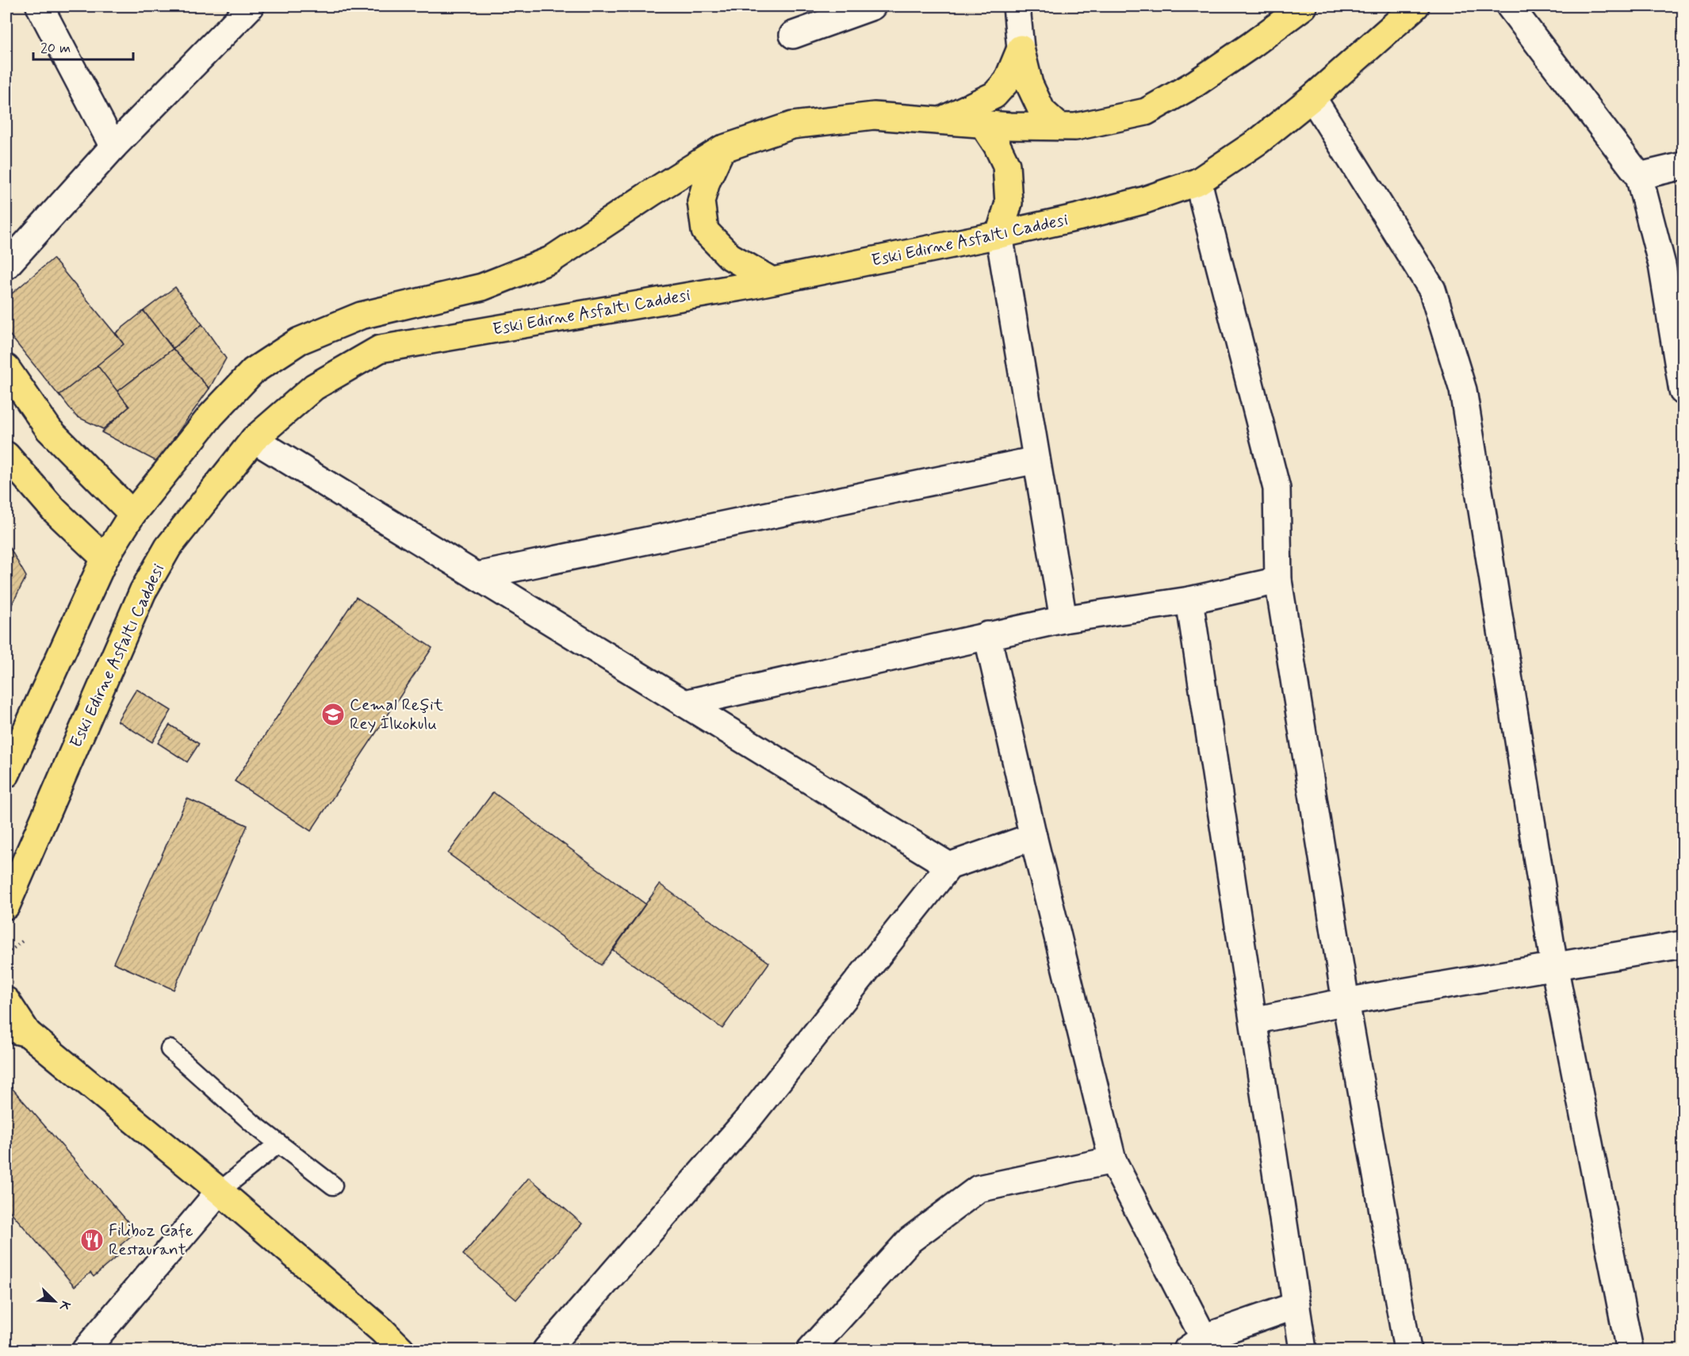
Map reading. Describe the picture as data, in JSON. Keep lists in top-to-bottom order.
{
  "streets": {
    "main road": ["Eski Edirne Asfaltı Caddesi"]
  },
  "places": {
    "school or university": ["Cemal Reşit Rey İlkokulu"],
    "restaurant": ["Filiboz Cafe Restaurant"]
  },
  "scale_bar": "20 m",
  "north": "bottom right"
}
